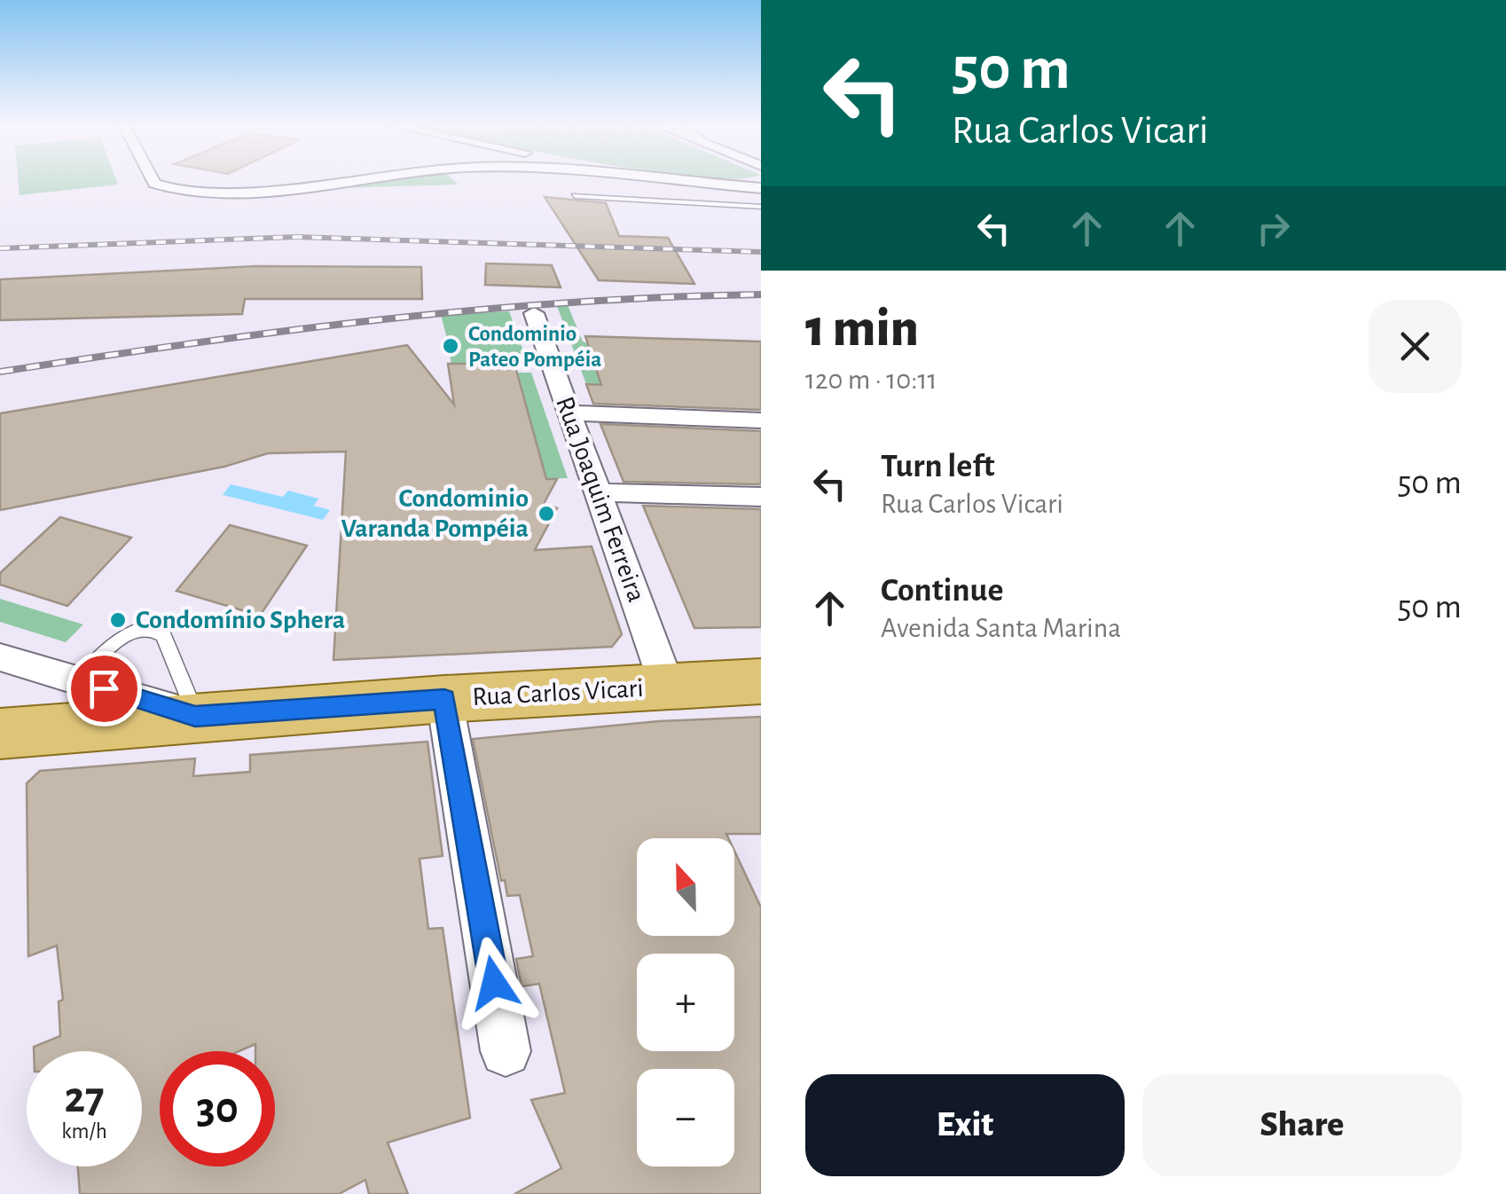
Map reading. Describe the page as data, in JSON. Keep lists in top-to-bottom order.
{
  "streets": {
    "main road": ["Rua Carlos Vicari"],
    "street": ["Rua Joaquim Ferreira"]
  },
  "crossings": [
    ["Rua Joaquim Ferreira", "Rua Carlos Vicari"]
  ],
  "places": ["Condominio Pateo Pompéia", "Condominio Varanda Pompéia", "Condomínio Sphera"],
  "north": "top",
  "page": {
    "turn": ["50 m", "Rua Carlos Vicari"],
    "heading": ["1 min", "120 m · 10:11"],
    "list": [
      {
        "name": "Turn left",
        "note": "Rua Carlos Vicari",
        "value": "50 m"
      },
      {
        "name": "Continue",
        "note": "Avenida Santa Marina",
        "value": "50 m"
      }
    ],
    "map_buttons": ["+", "−"],
    "speed": "27 km/h",
    "limit": "30",
    "buttons": ["Exit", "Share"]
  }
}
